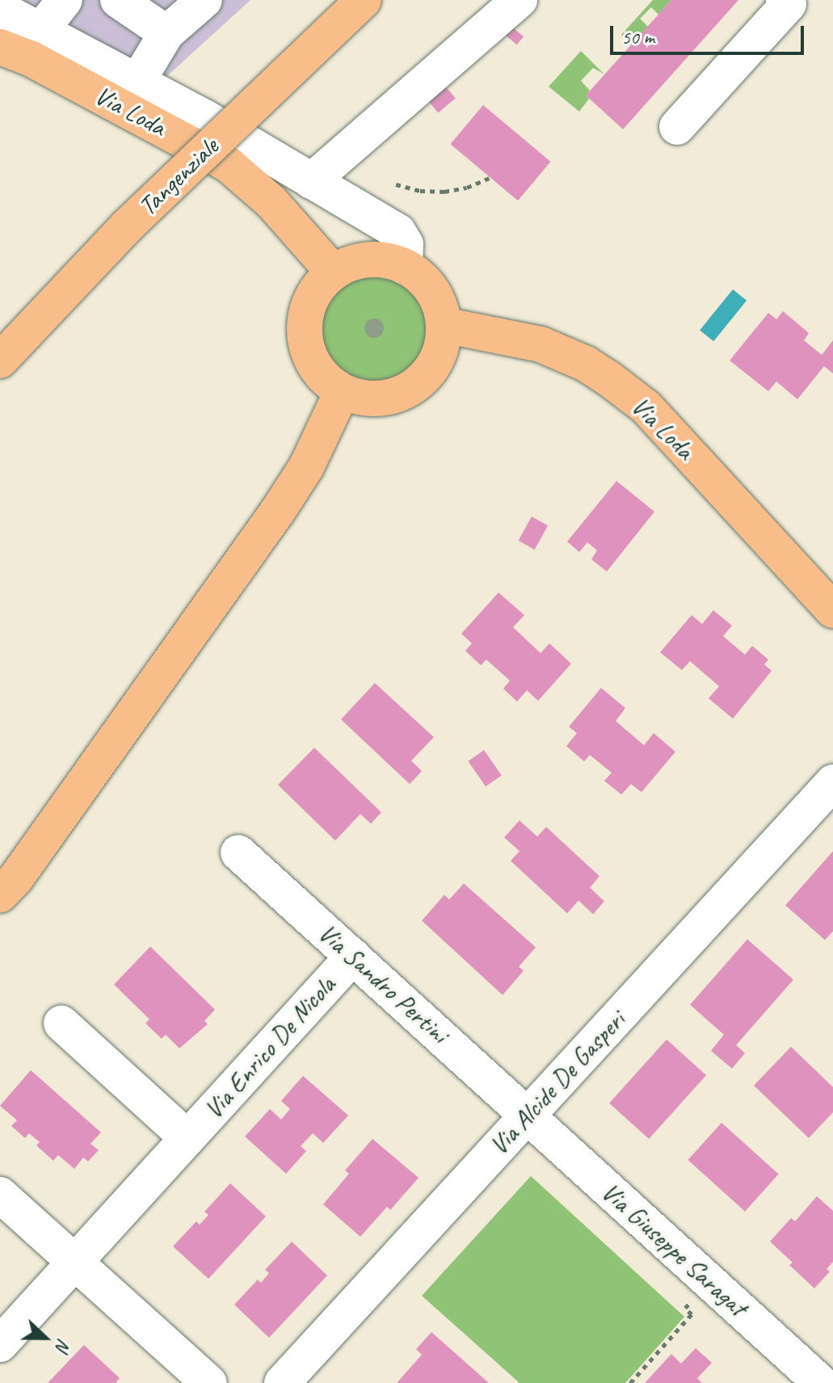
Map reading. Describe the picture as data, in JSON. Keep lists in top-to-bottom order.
{
  "streets": {
    "main road": ["Via Loda", "Tangenziale"],
    "street": [
      "Via Sandro Pertini",
      "Via Enrico De Nicola",
      "Via Alcide De Gasperi",
      "Via Giuseppe Saragat"
    ]
  },
  "crossings": [
    ["Via Sandro Pertini", "Via Enrico De Nicola"],
    ["Via Sandro Pertini", "Via Alcide De Gasperi"],
    ["Via Sandro Pertini", "Via Giuseppe Saragat"],
    ["Via Alcide De Gasperi", "Via Giuseppe Saragat"]
  ],
  "scale_bar": "50 m",
  "north": "right"
}
